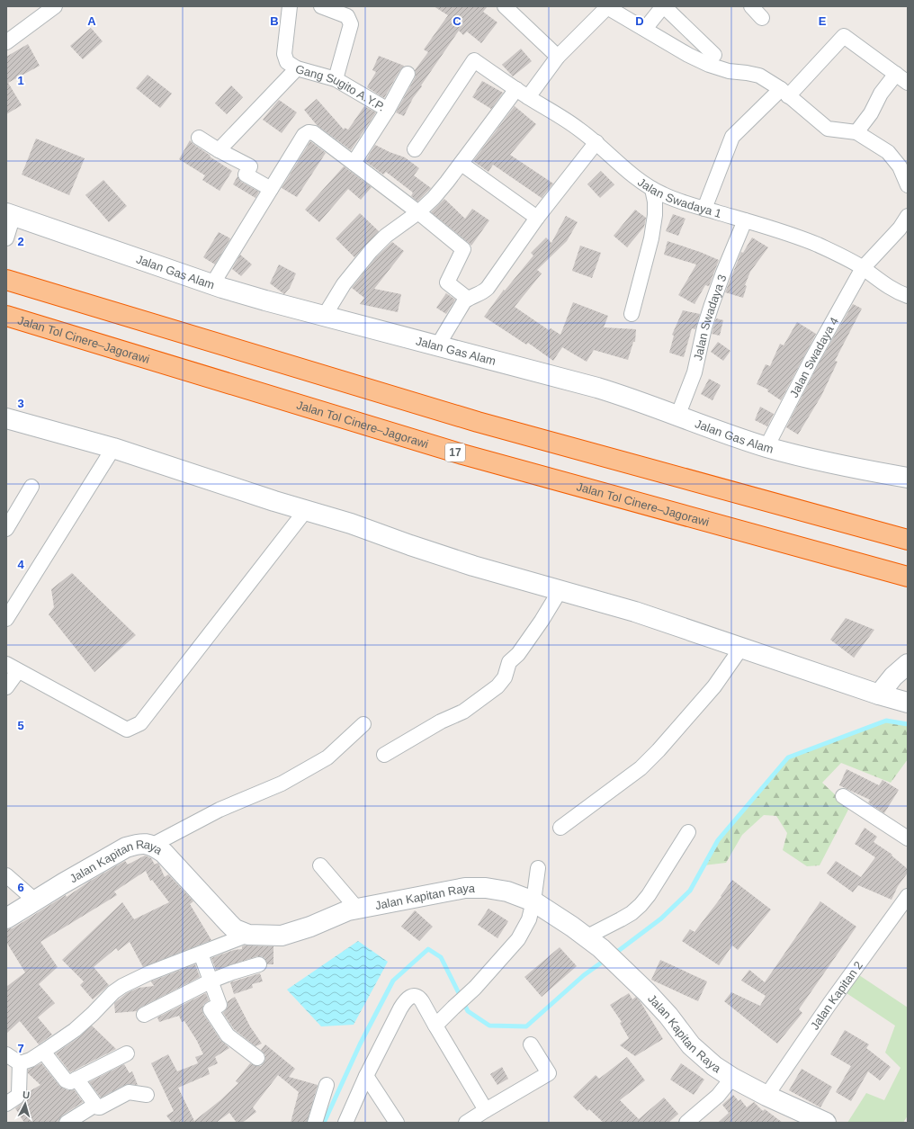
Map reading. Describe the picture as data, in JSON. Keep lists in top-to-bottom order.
{
  "streets": {
    "highway": ["Jalan Tol Cinere–Jagorawi", "17"],
    "main road": ["Jalan Gas Alam", "Jalan Kapitan Raya"],
    "street": [
      "Gang Sugito A.Y.P.",
      "Jalan Swadaya 1",
      "Jalan Swadaya 3",
      "Jalan Swadaya 4",
      "Jalan Kapitan 2"
    ]
  },
  "crossings": [
    ["Jalan Swadaya 1", "Jalan Swadaya 3"],
    ["Jalan Swadaya 1", "Jalan Swadaya 4"],
    ["Jalan Gas Alam", "Jalan Swadaya 3"],
    ["Jalan Gas Alam", "Jalan Swadaya 4"],
    ["Jalan Kapitan Raya", "Jalan Kapitan 2"]
  ],
  "north": "top",
  "grid": {
    "columns": [
      "A",
      "B",
      "C",
      "D",
      "E"
    ],
    "rows": [
      "1",
      "2",
      "3",
      "4",
      "5",
      "6",
      "7"
    ]
  }
}
